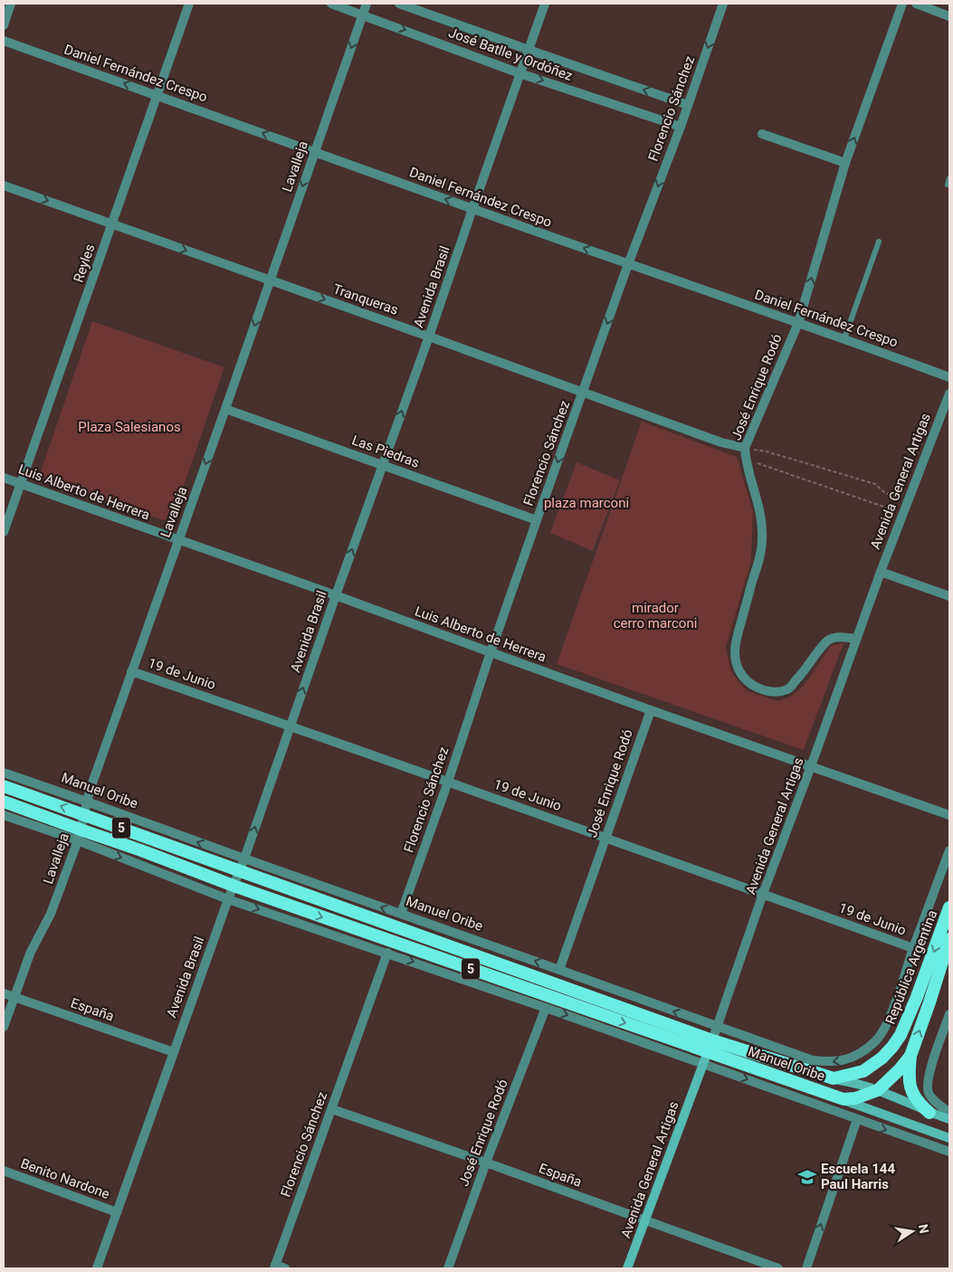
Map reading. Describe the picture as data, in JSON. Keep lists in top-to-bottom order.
{
  "streets": {
    "highway": ["Manuel Oribe", "5", "República Argentina"],
    "main road": ["Avenida General Artigas"],
    "street": [
      "José Batlle y Ordóñez",
      "Daniel Fernández Crespo",
      "Florencio Sánchez",
      "Lavalleja",
      "Reyles",
      "Avenida Brasil",
      "Tranqueras",
      "José Enrique Rodó",
      "Las Piedras",
      "Luis Alberto de Herrera",
      "19 de Junio",
      "España",
      "Benito Nardone"
    ]
  },
  "crossings": [
    ["José Batlle y Ordóñez", "Florencio Sánchez"],
    ["José Batlle y Ordóñez", "Lavalleja"],
    ["José Batlle y Ordóñez", "Avenida Brasil"],
    ["Daniel Fernández Crespo", "Florencio Sánchez"],
    ["Daniel Fernández Crespo", "Lavalleja"],
    ["Daniel Fernández Crespo", "Reyles"],
    ["Daniel Fernández Crespo", "Avenida Brasil"],
    ["Daniel Fernández Crespo", "José Enrique Rodó"],
    ["Florencio Sánchez", "Tranqueras"],
    ["Florencio Sánchez", "Las Piedras"],
    ["Florencio Sánchez", "Luis Alberto de Herrera"],
    ["Florencio Sánchez", "19 de Junio"],
    ["Florencio Sánchez", "Manuel Oribe"],
    ["Florencio Sánchez", "España"],
    ["Lavalleja", "Tranqueras"],
    ["Lavalleja", "Las Piedras"],
    ["Lavalleja", "Luis Alberto de Herrera"],
    ["Lavalleja", "19 de Junio"],
    ["Lavalleja", "Manuel Oribe"],
    ["Lavalleja", "España"],
    ["Reyles", "Tranqueras"],
    ["Reyles", "Luis Alberto de Herrera"],
    ["Avenida Brasil", "Tranqueras"],
    ["Avenida Brasil", "Las Piedras"],
    ["Avenida Brasil", "Luis Alberto de Herrera"],
    ["Avenida Brasil", "19 de Junio"],
    ["Avenida Brasil", "Manuel Oribe"],
    ["Avenida Brasil", "España"],
    ["Avenida Brasil", "Benito Nardone"],
    ["Tranqueras", "José Enrique Rodó"],
    ["José Enrique Rodó", "Avenida General Artigas"],
    ["José Enrique Rodó", "Luis Alberto de Herrera"],
    ["José Enrique Rodó", "19 de Junio"],
    ["José Enrique Rodó", "Manuel Oribe"],
    ["José Enrique Rodó", "España"],
    ["Avenida General Artigas", "Luis Alberto de Herrera"],
    ["Avenida General Artigas", "19 de Junio"],
    ["Avenida General Artigas", "Manuel Oribe"],
    ["Avenida General Artigas", "España"],
    ["19 de Junio", "Manuel Oribe"],
    ["Manuel Oribe", "5"],
    ["Manuel Oribe", "República Argentina"],
    ["5", "República Argentina"]
  ],
  "one_way": [
    "Daniel Fernández Crespo",
    "Florencio Sánchez",
    "Lavalleja",
    "Avenida Brasil",
    "Tranqueras"
  ],
  "parks": ["Plaza Salesianos", "plaza marconi", "mirador cerro marconi"],
  "places": {
    "school or university": ["Escuela 144 Paul Harris"]
  },
  "north": "right"
}
